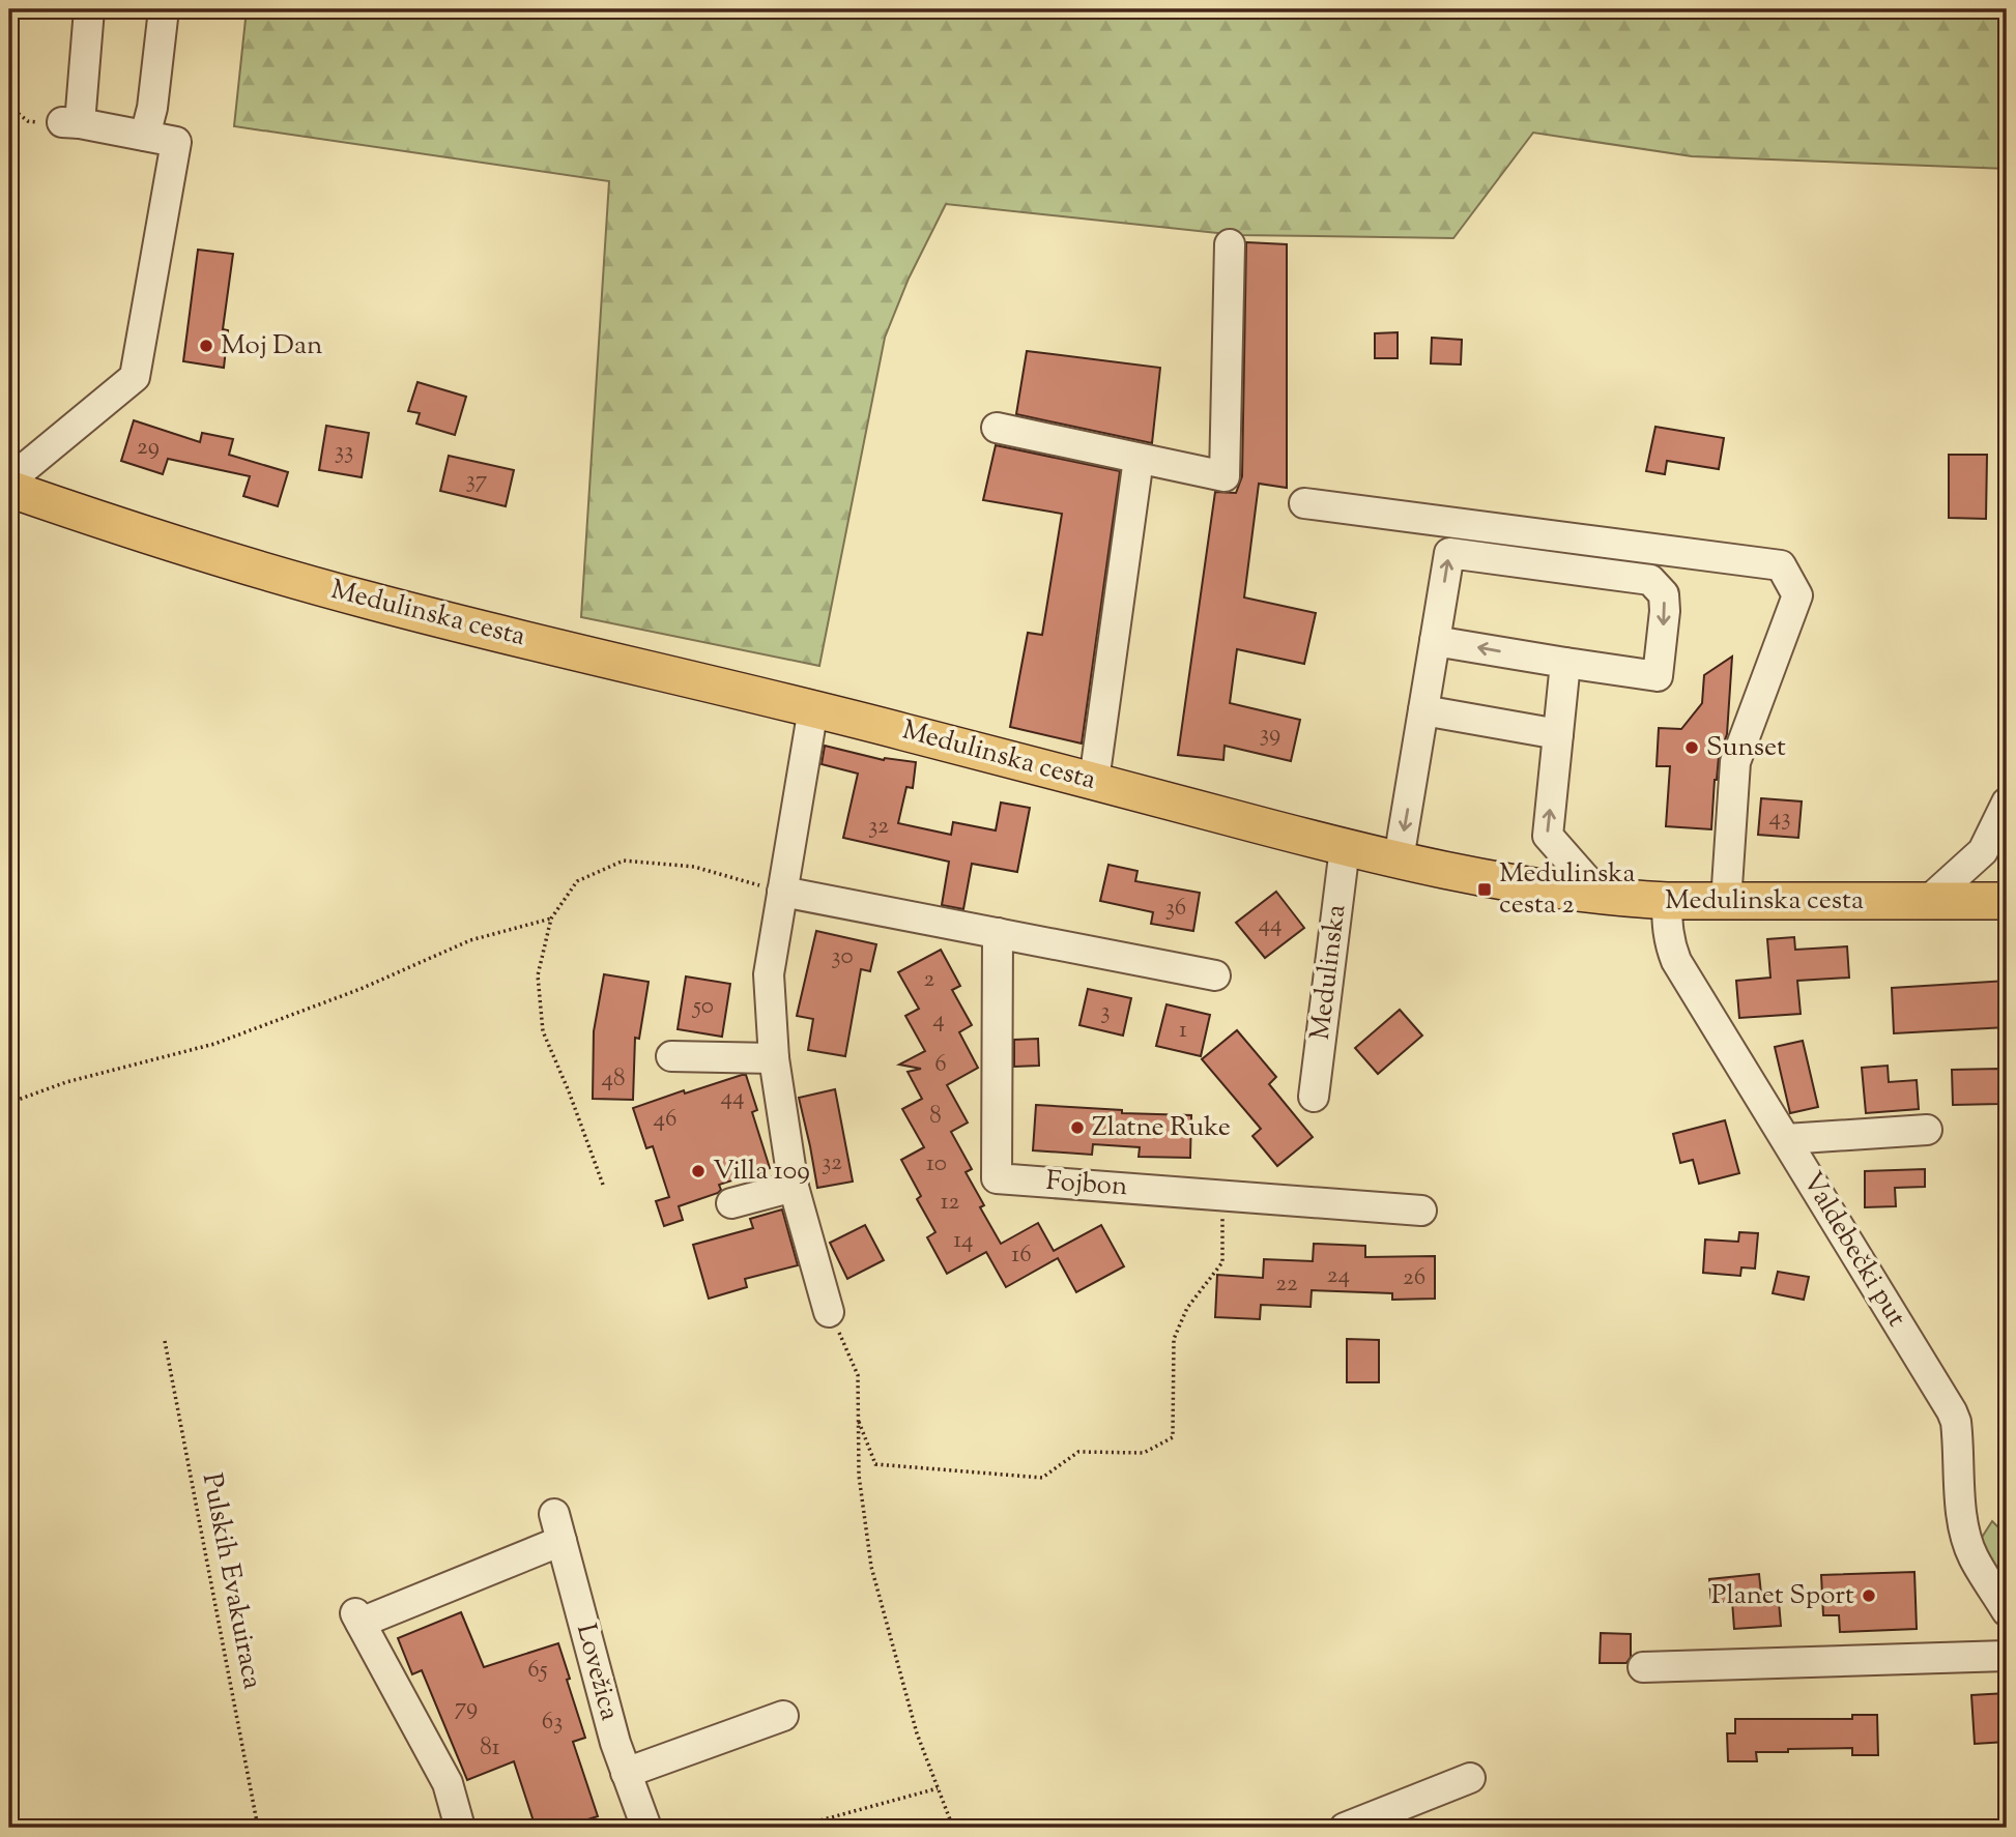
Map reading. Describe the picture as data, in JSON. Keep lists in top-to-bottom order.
{
  "streets": {
    "main road": ["Medulinska cesta"],
    "street": [
      "Medulinska",
      "Fojbon",
      "Valdebečki put",
      "Lovežica"
    ],
    "path": ["Pulskih Evakuiraca"]
  },
  "crossings": [
    ["Medulinska cesta", "Medulinska"],
    ["Medulinska cesta", "Valdebečki put"]
  ],
  "places": {
    "other": [
      "Moj Dan",
      "Sunset",
      "Zlatne Ruke",
      "Villa 109",
      "Planet Sport"
    ],
    "transit": ["Medulinska cesta 2"]
  },
  "house_numbers": [
    "29",
    "33",
    "37",
    "39",
    "43",
    "32",
    "36",
    "44",
    "30",
    "2",
    "50",
    "3",
    "4",
    "1",
    "6",
    "48",
    "44",
    "8",
    "46",
    "32",
    "10",
    "12",
    "14",
    "16",
    "24",
    "26",
    "22",
    "65",
    "79",
    "63",
    "81"
  ]
}
